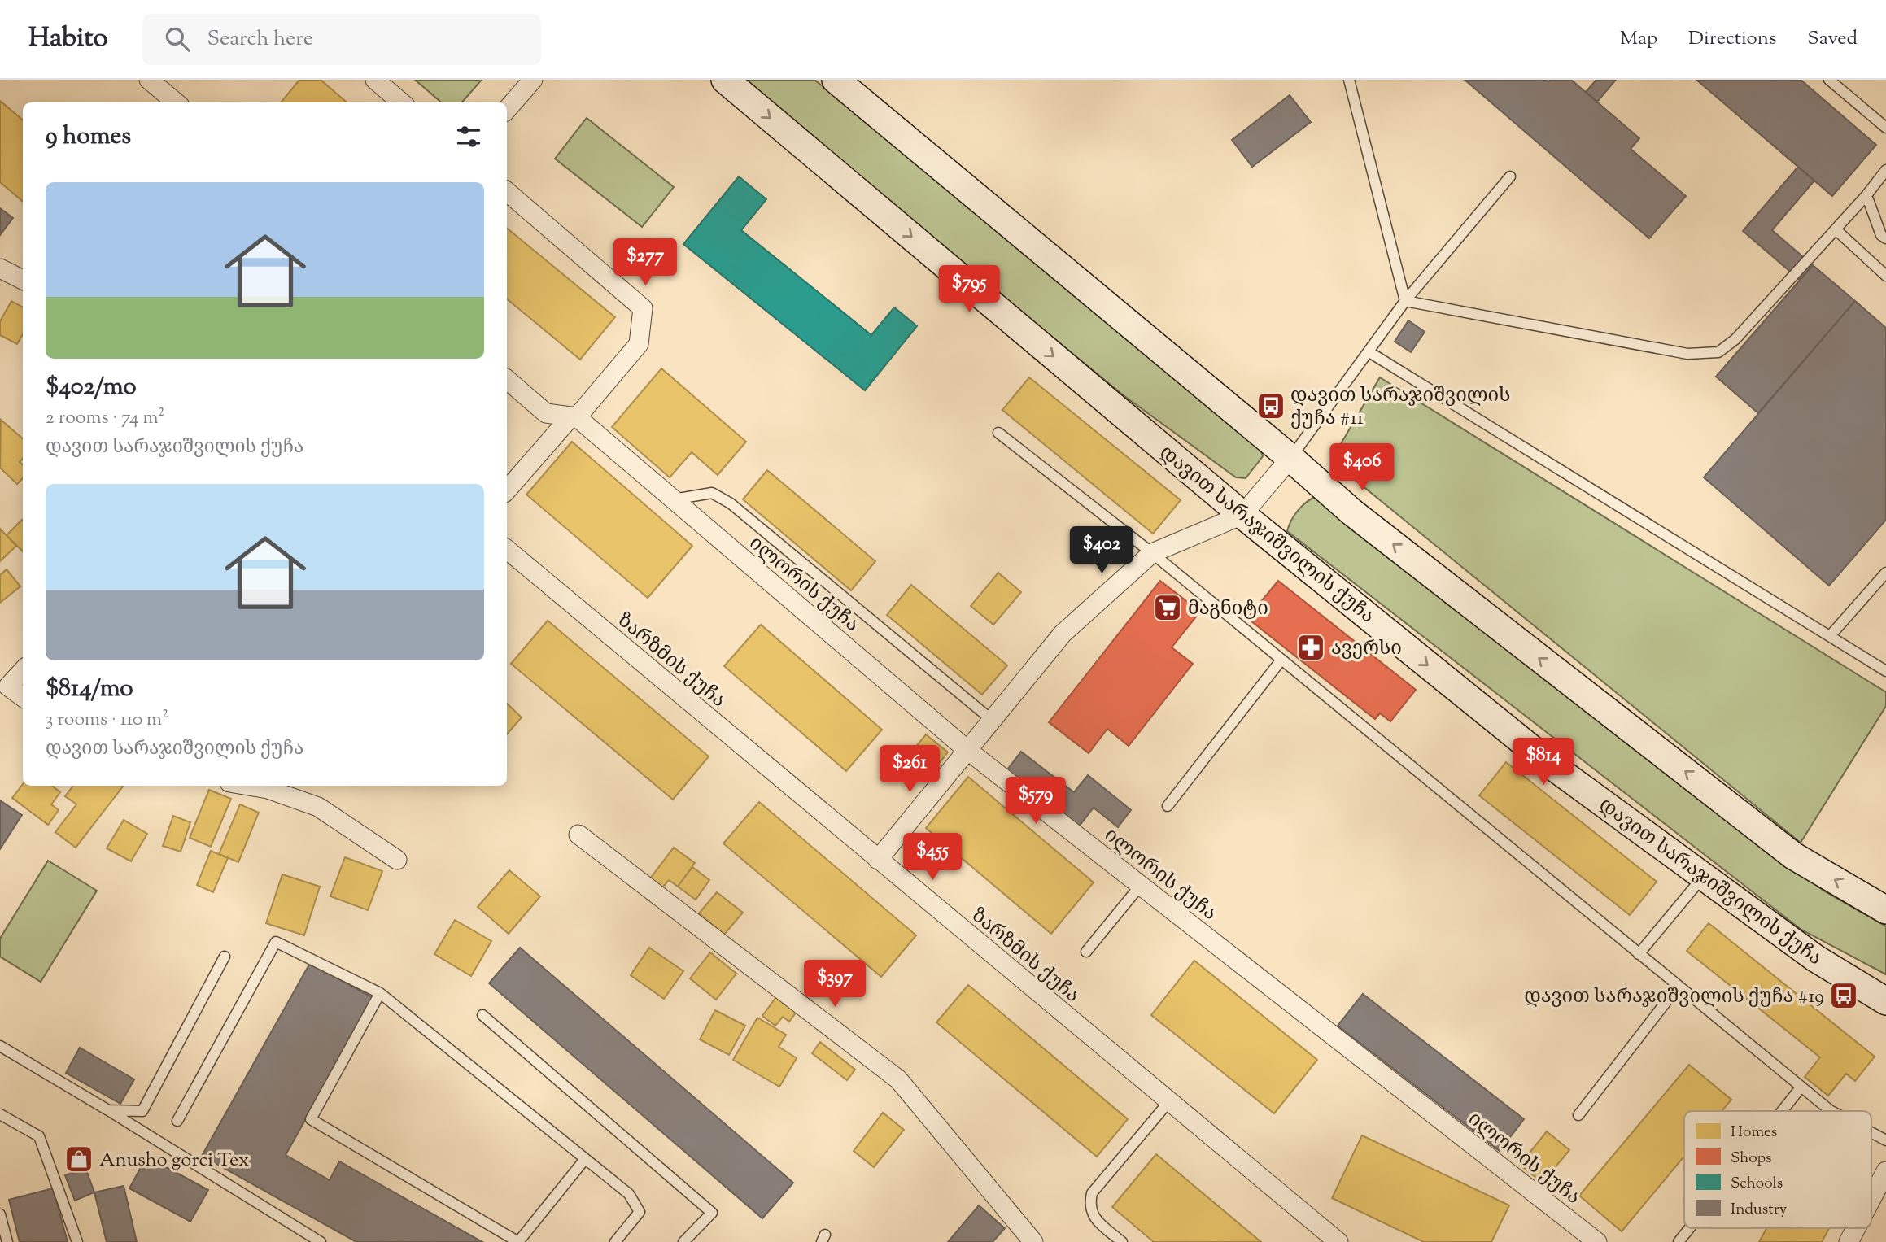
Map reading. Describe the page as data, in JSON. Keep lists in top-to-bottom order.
{
  "streets": {
    "main road": ["დავით სარაჯიშვილის ქუჩა"],
    "street": ["ილორის ქუჩა", "ზარზმის ქუჩა"]
  },
  "places": {
    "bus stop": ["დავით სარაჯიშვილის ქუჩა #11", "დავით სარაჯიშვილის ქუჩა #19"],
    "supermarket": ["მაგნიტი"],
    "pharmacy": ["ავერსი"],
    "shop": ["Anusho gorci Tex"]
  },
  "legend": [
    "Homes",
    "Shops",
    "Schools",
    "Industry"
  ],
  "page": {
    "header": "Habito",
    "search": "Search here",
    "nav": ["Map", "Directions", "Saved"],
    "heading": "9 homes",
    "list": [
      {
        "name": "$402/mo",
        "note": "2 rooms · 74 m² · დავით სარაჯიშვილის ქუჩა"
      },
      {
        "name": "$814/mo",
        "note": "3 rooms · 110 m² · დავით სარაჯიშვილის ქუჩა"
      }
    ],
    "price": [
      "$277",
      "$795",
      "$406",
      "$402",
      "$814",
      "$261",
      "$579",
      "$455",
      "$397"
    ]
  }
}
